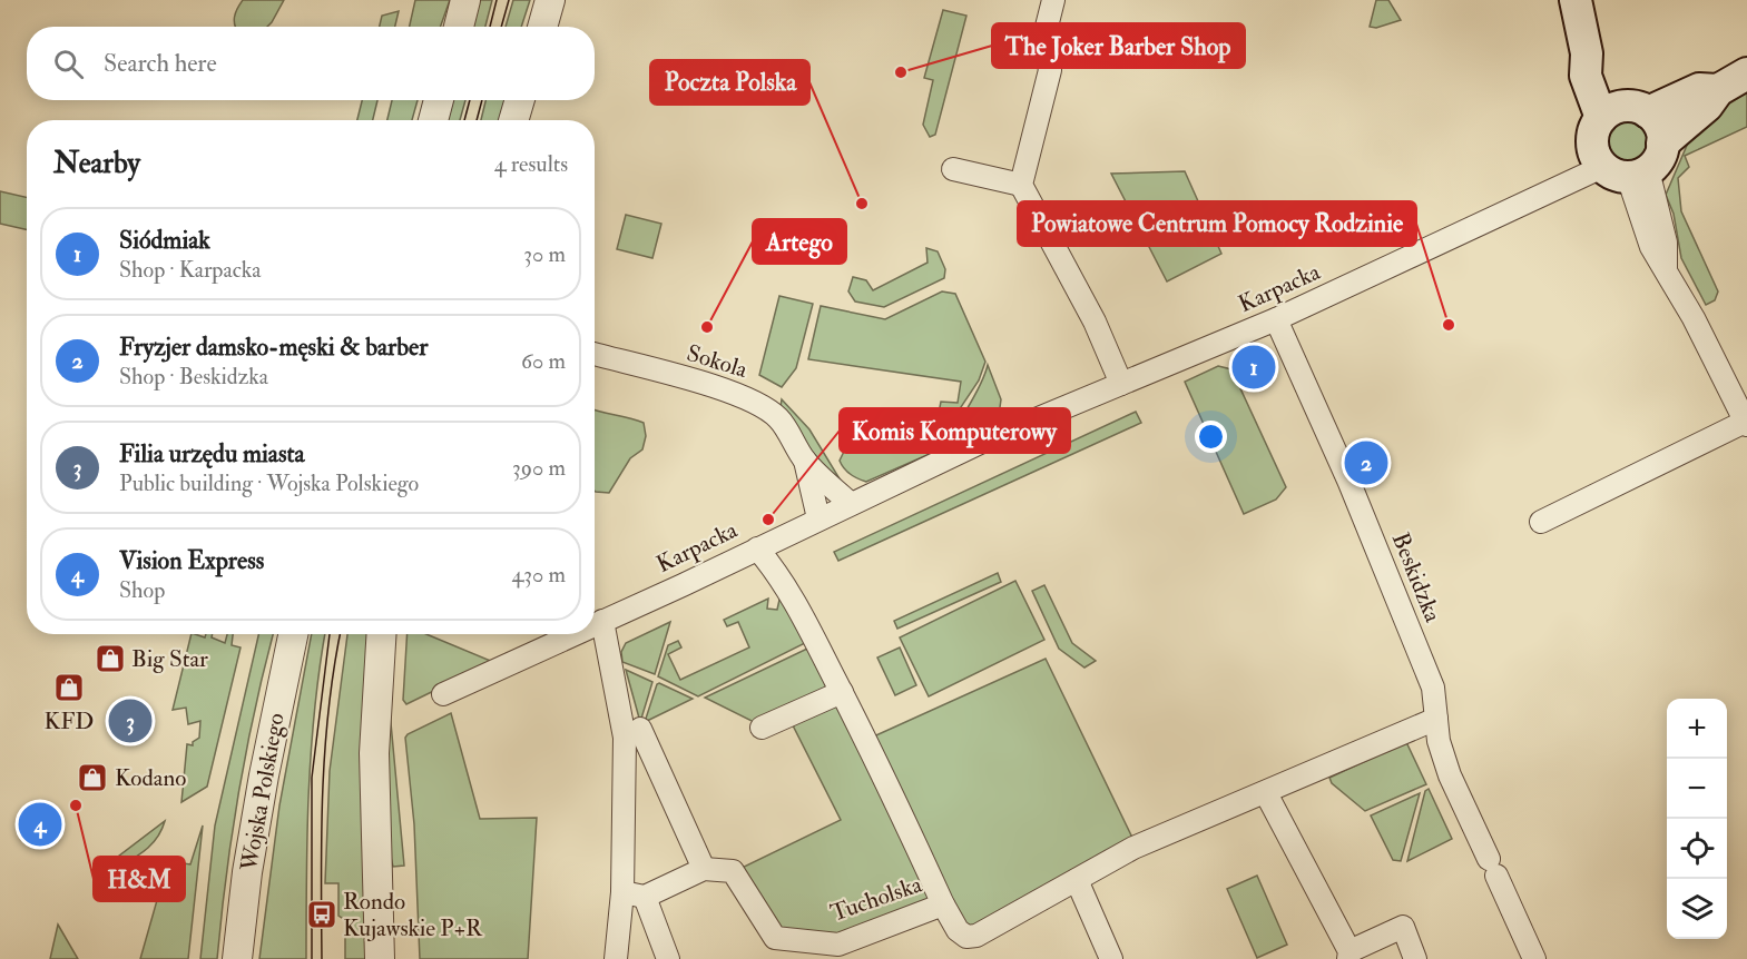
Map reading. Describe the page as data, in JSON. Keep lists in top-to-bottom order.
{
  "streets": {
    "street": [
      "Karpacka",
      "Sokola",
      "Beskidzka",
      "Wojska Polskiego",
      "Tucholska"
    ]
  },
  "crossings": [
    ["Karpacka", "Sokola"],
    ["Karpacka", "Beskidzka"],
    ["Karpacka", "Tucholska"],
    ["Beskidzka", "Tucholska"]
  ],
  "places": {
    "other": [
      "The Joker Barber Shop",
      "Poczta Polska",
      "Powiatowe Centrum Pomocy Rodzinie",
      "Artego",
      "Komis Komputerowy",
      "H&M"
    ],
    "shop": ["Big Star", "KFD", "Kodano"],
    "bus stop": ["Rondo Kujawskie P+R"]
  },
  "page": {
    "search": "Search here",
    "heading": ["Nearby", "4 results"],
    "list": [
      {
        "mark": "1",
        "name": "Siódmiak",
        "note": "Shop · Karpacka",
        "value": "30 m"
      },
      {
        "mark": "2",
        "name": "Fryzjer damsko-męski & barber",
        "note": "Shop · Beskidzka",
        "value": "60 m"
      },
      {
        "mark": "3",
        "name": "Filia urzędu miasta",
        "note": "Public building · Wojska Polskiego",
        "value": "390 m"
      },
      {
        "mark": "4",
        "name": "Vision Express",
        "note": "Shop",
        "value": "430 m"
      }
    ],
    "pins": [
      "1",
      "2",
      "3",
      "4"
    ],
    "map_buttons": ["+", "−"]
  }
}
